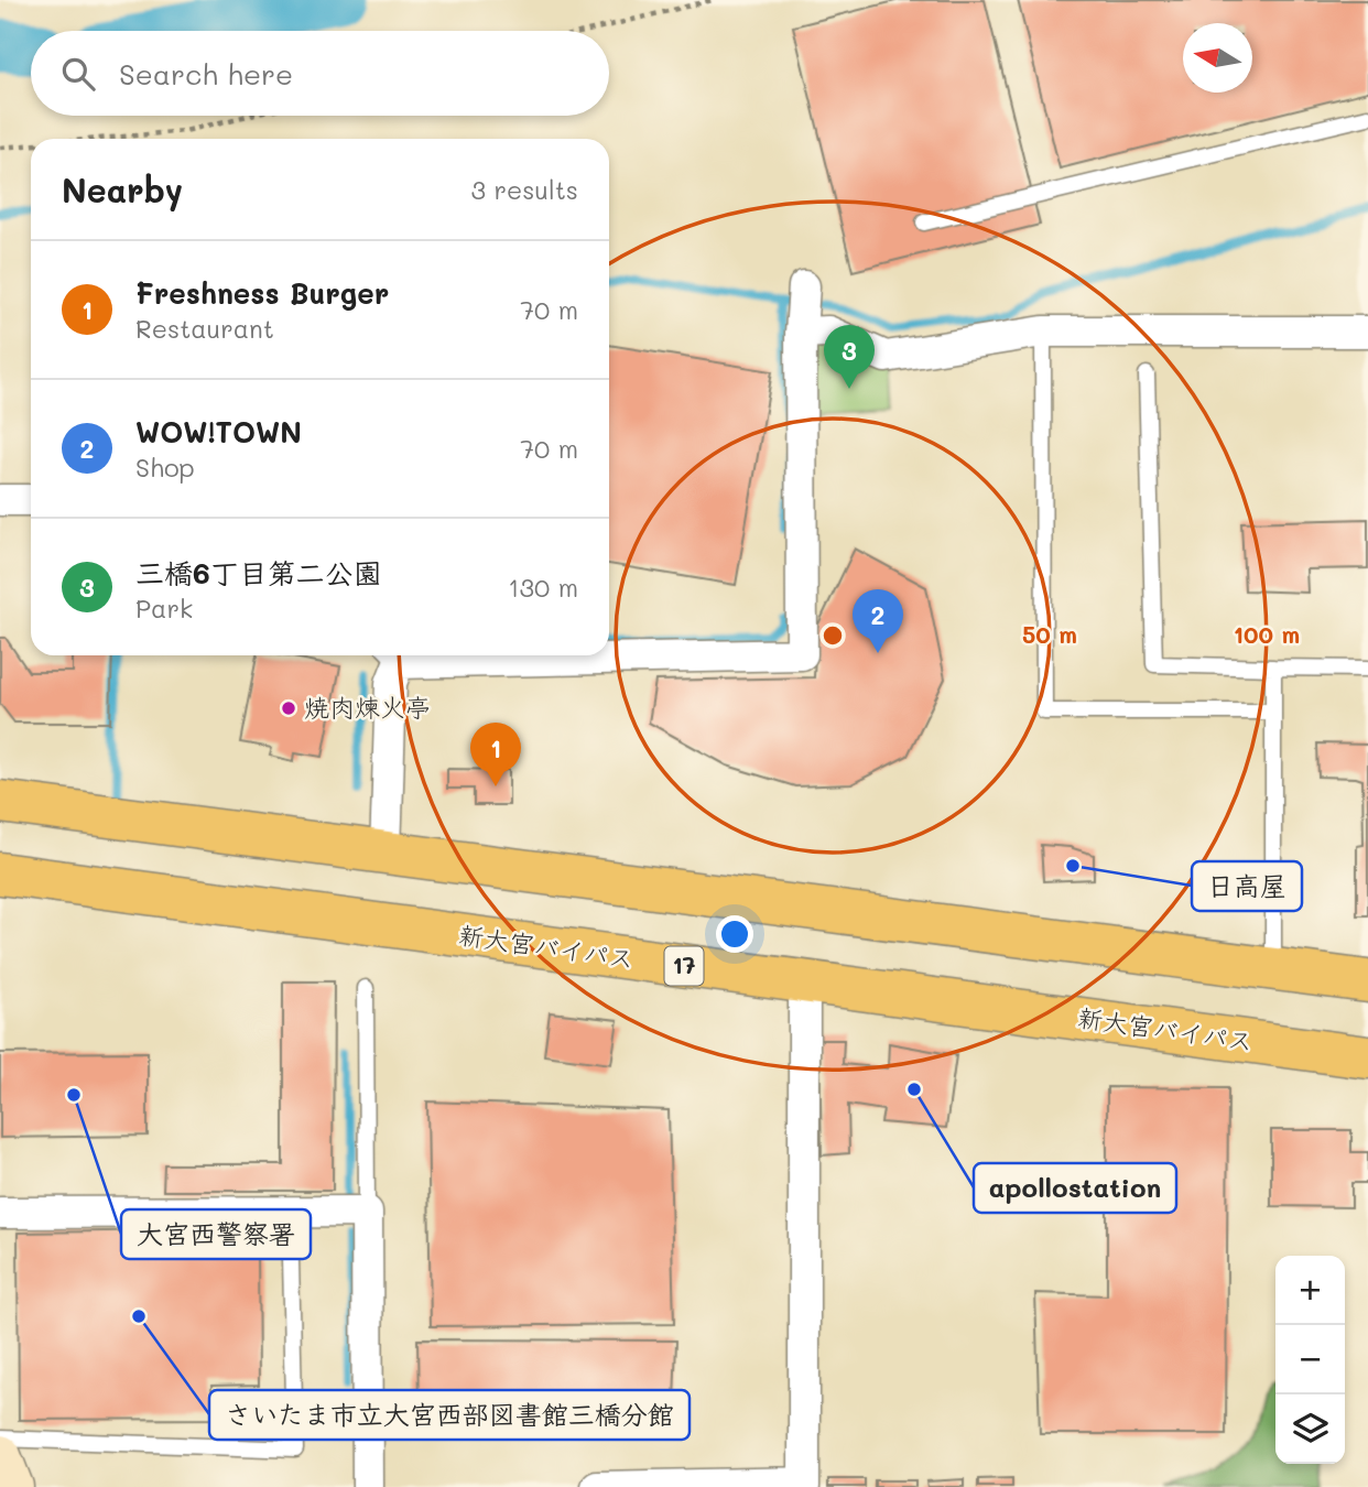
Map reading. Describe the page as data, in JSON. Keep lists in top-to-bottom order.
{
  "streets": {
    "highway": ["新大宮バイパス", "17"]
  },
  "places": [
    "焼肉煉火亭",
    "日高屋",
    "apollostation",
    "大宮西警察署",
    "さいたま市立大宮西部図書館三橋分館"
  ],
  "north": "left",
  "page": {
    "search": "Search here",
    "heading": ["Nearby", "3 results"],
    "list": [
      {
        "mark": "1",
        "name": "Freshness Burger",
        "note": "Restaurant",
        "value": "70 m"
      },
      {
        "mark": "2",
        "name": "WOW!TOWN",
        "note": "Shop",
        "value": "70 m"
      },
      {
        "mark": "3",
        "name": "三橋6丁目第二公園",
        "note": "Park",
        "value": "130 m"
      }
    ],
    "pins": ["3", "2", "1"],
    "map_buttons": ["+", "−"]
  },
  "rings": ["50 m", "100 m"]
}
